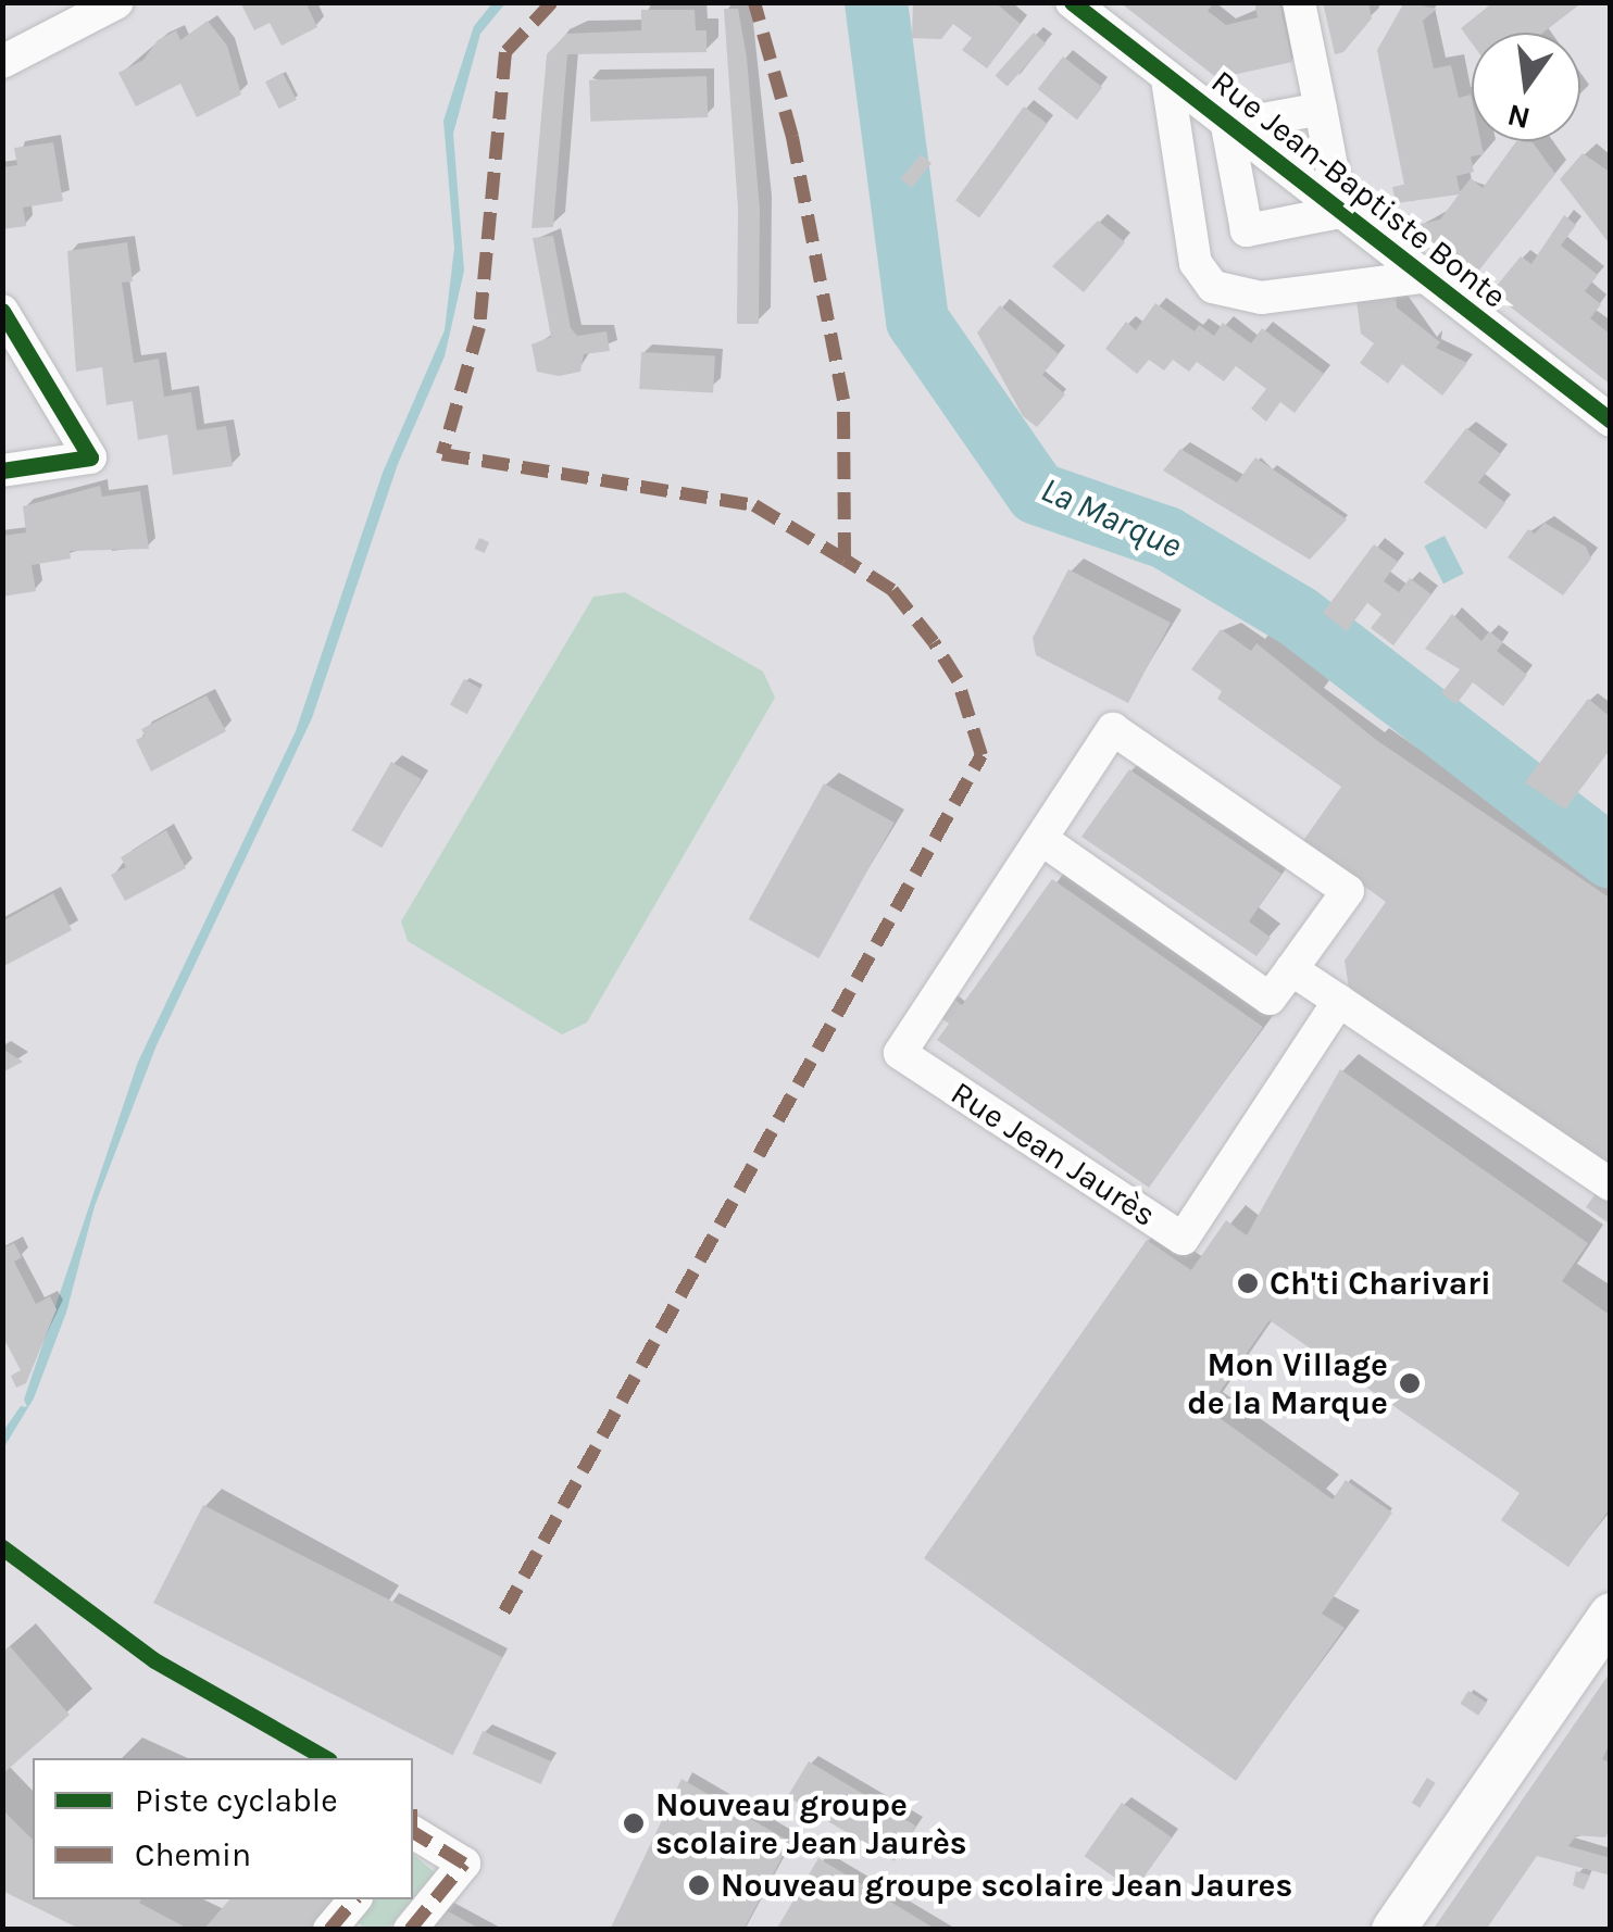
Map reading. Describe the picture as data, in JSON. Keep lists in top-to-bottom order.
{
  "streets": {
    "street": ["Rue Jean-Baptiste Bonte", "Rue Jean Jaurès"]
  },
  "water": ["La Marque"],
  "places": [
    "Ch'ti Charivari",
    "Mon Village de la Marque",
    "Nouveau groupe scolaire Jean Jaurès",
    "Nouveau groupe scolaire Jean Jaures"
  ],
  "legend": ["Piste cyclable", "Chemin"],
  "north": "bottom"
}
